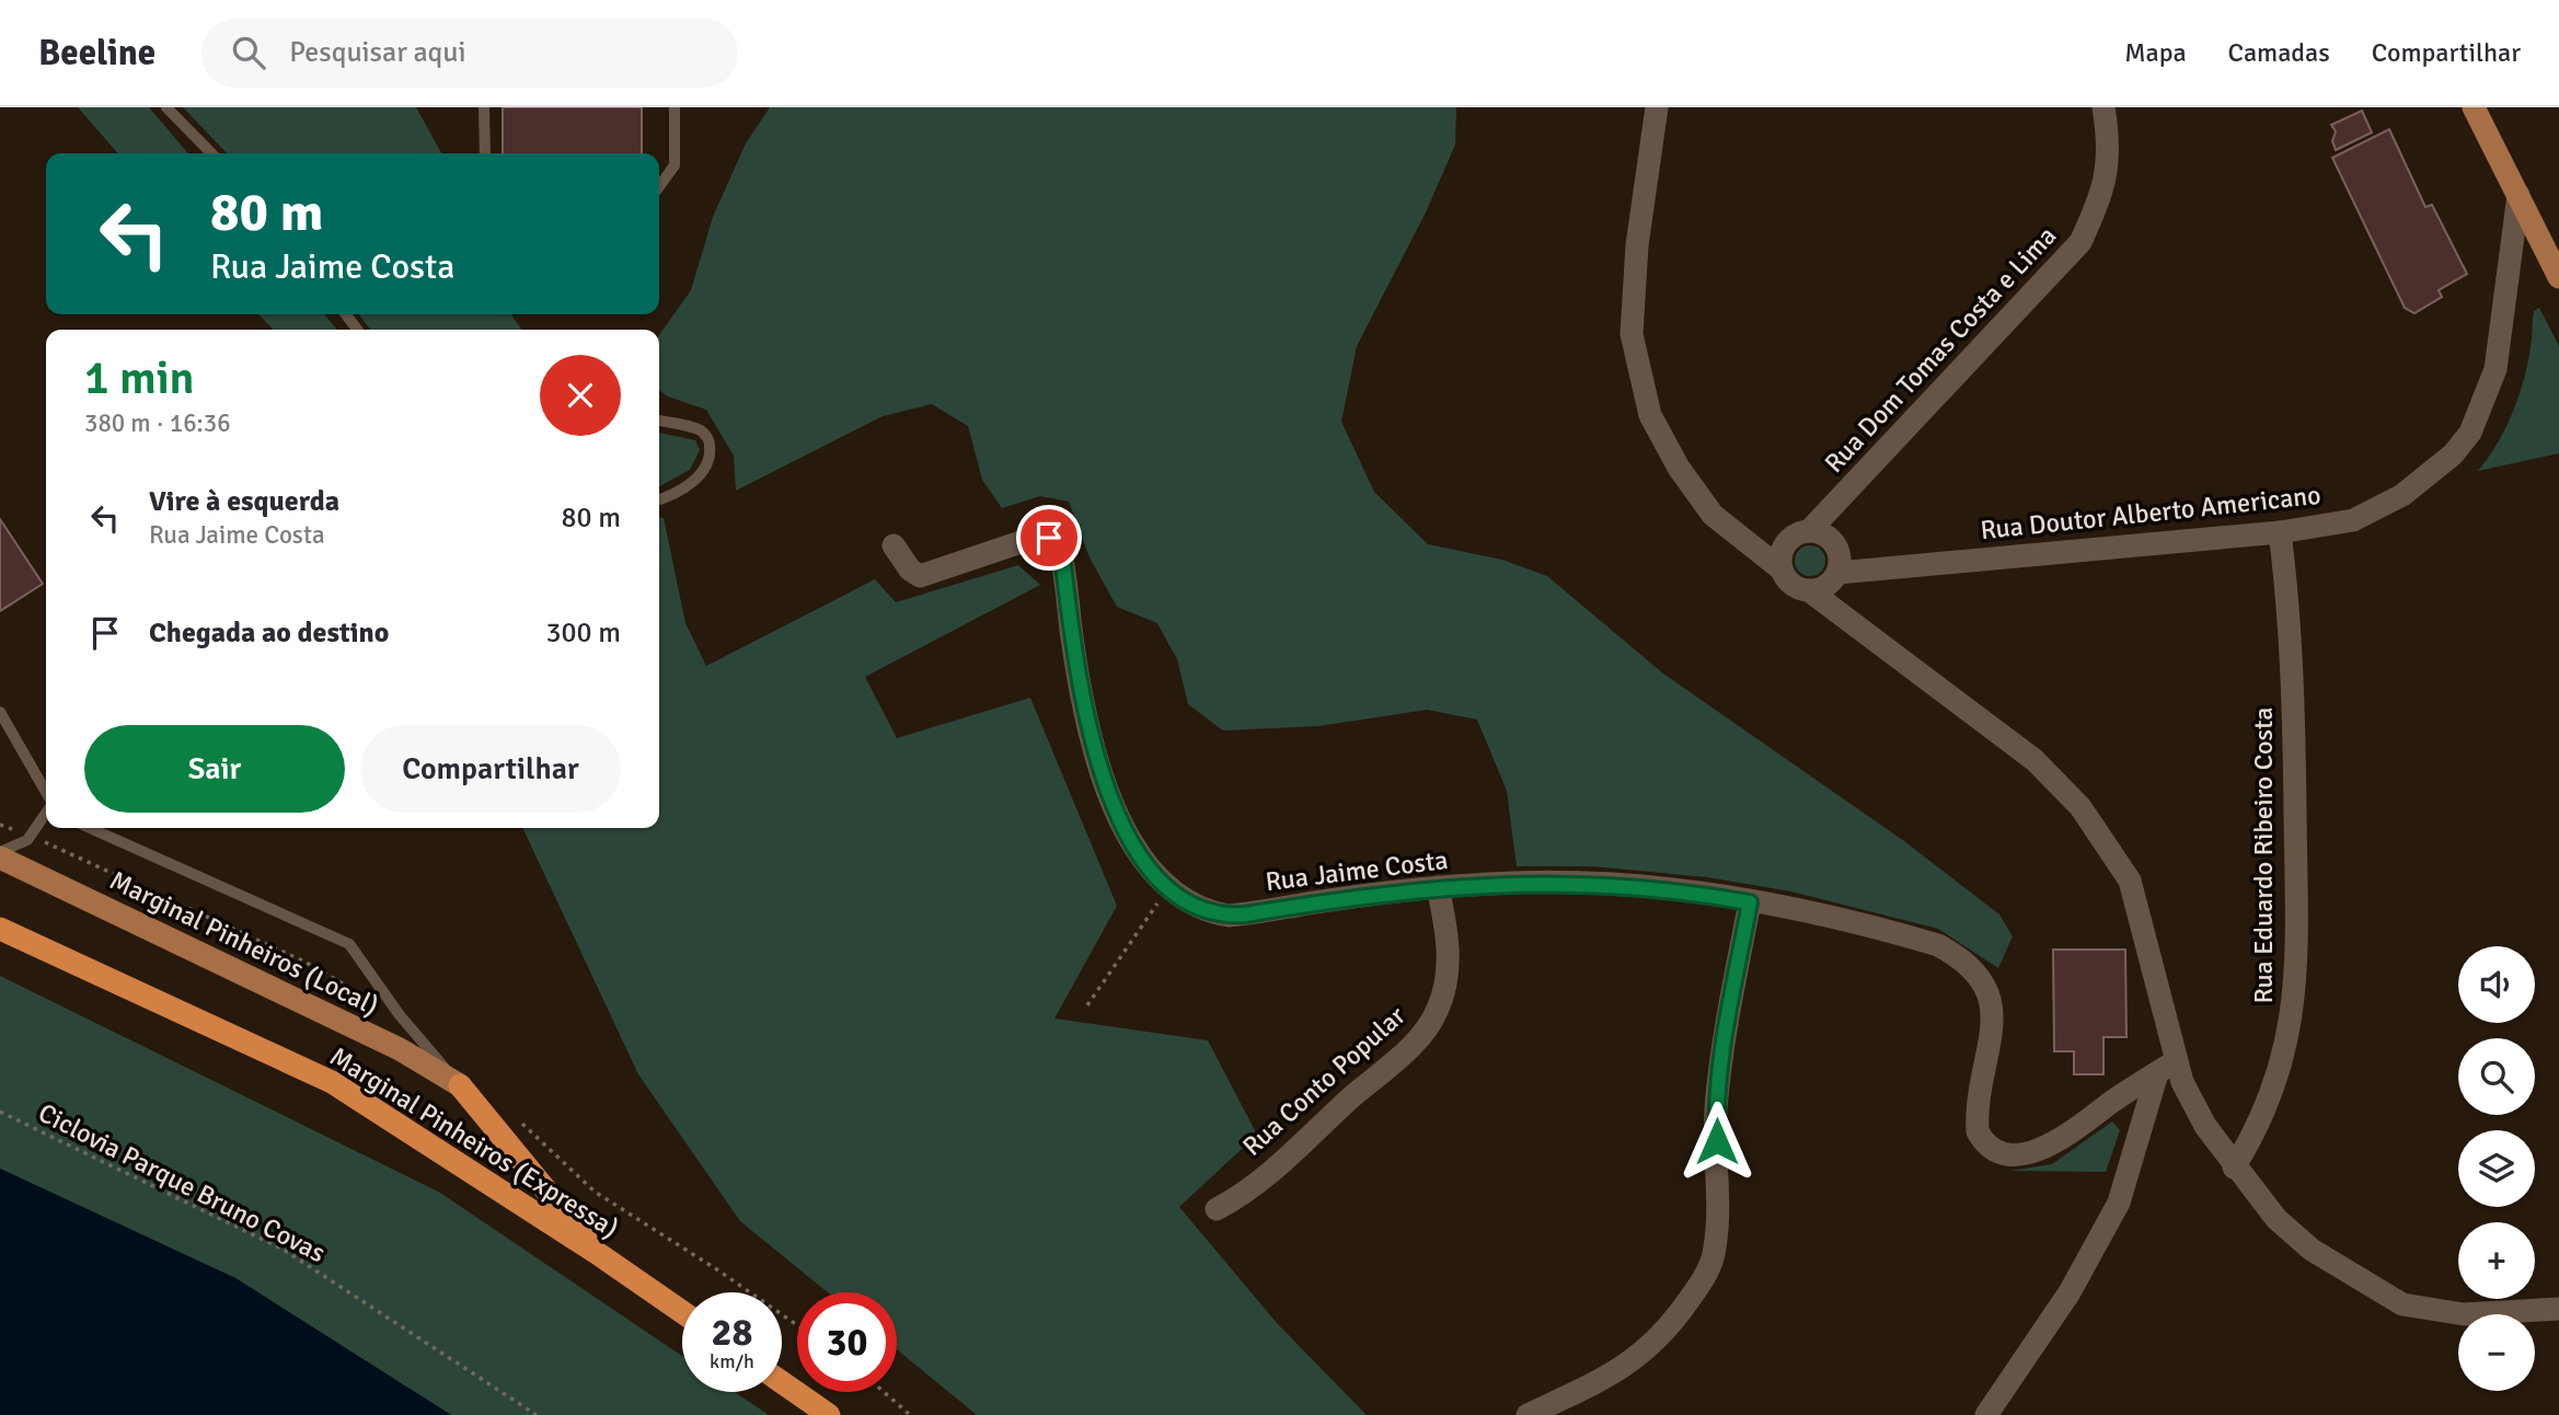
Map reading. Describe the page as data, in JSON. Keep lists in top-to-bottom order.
{
  "streets": {
    "highway": ["Marginal Pinheiros (Expressa)"],
    "main road": ["Marginal Pinheiros (Local)"],
    "street": [
      "Rua Dom Tomas Costa e Lima",
      "Rua Doutor Alberto Americano",
      "Rua Eduardo Ribeiro Costa",
      "Rua Jaime Costa",
      "Rua Conto Popular"
    ],
    "path": ["Ciclovia Parque Bruno Covas"]
  },
  "crossings": [
    ["Rua Doutor Alberto Americano", "Rua Eduardo Ribeiro Costa"],
    ["Rua Jaime Costa", "Rua Conto Popular"]
  ],
  "page": {
    "header": "Beeline",
    "search": "Pesquisar aqui",
    "nav": ["Mapa", "Camadas", "Compartilhar"],
    "turn": ["80 m", "Rua Jaime Costa"],
    "heading": ["1 min", "380 m · 16:36"],
    "list": [
      {
        "name": "Vire à esquerda",
        "note": "Rua Jaime Costa",
        "value": "80 m"
      },
      {
        "name": "Chegada ao destino",
        "value": "300 m"
      }
    ],
    "buttons": ["Sair", "Compartilhar"],
    "map_buttons": ["+", "−"],
    "speed": "28 km/h",
    "limit": "30"
  }
}
